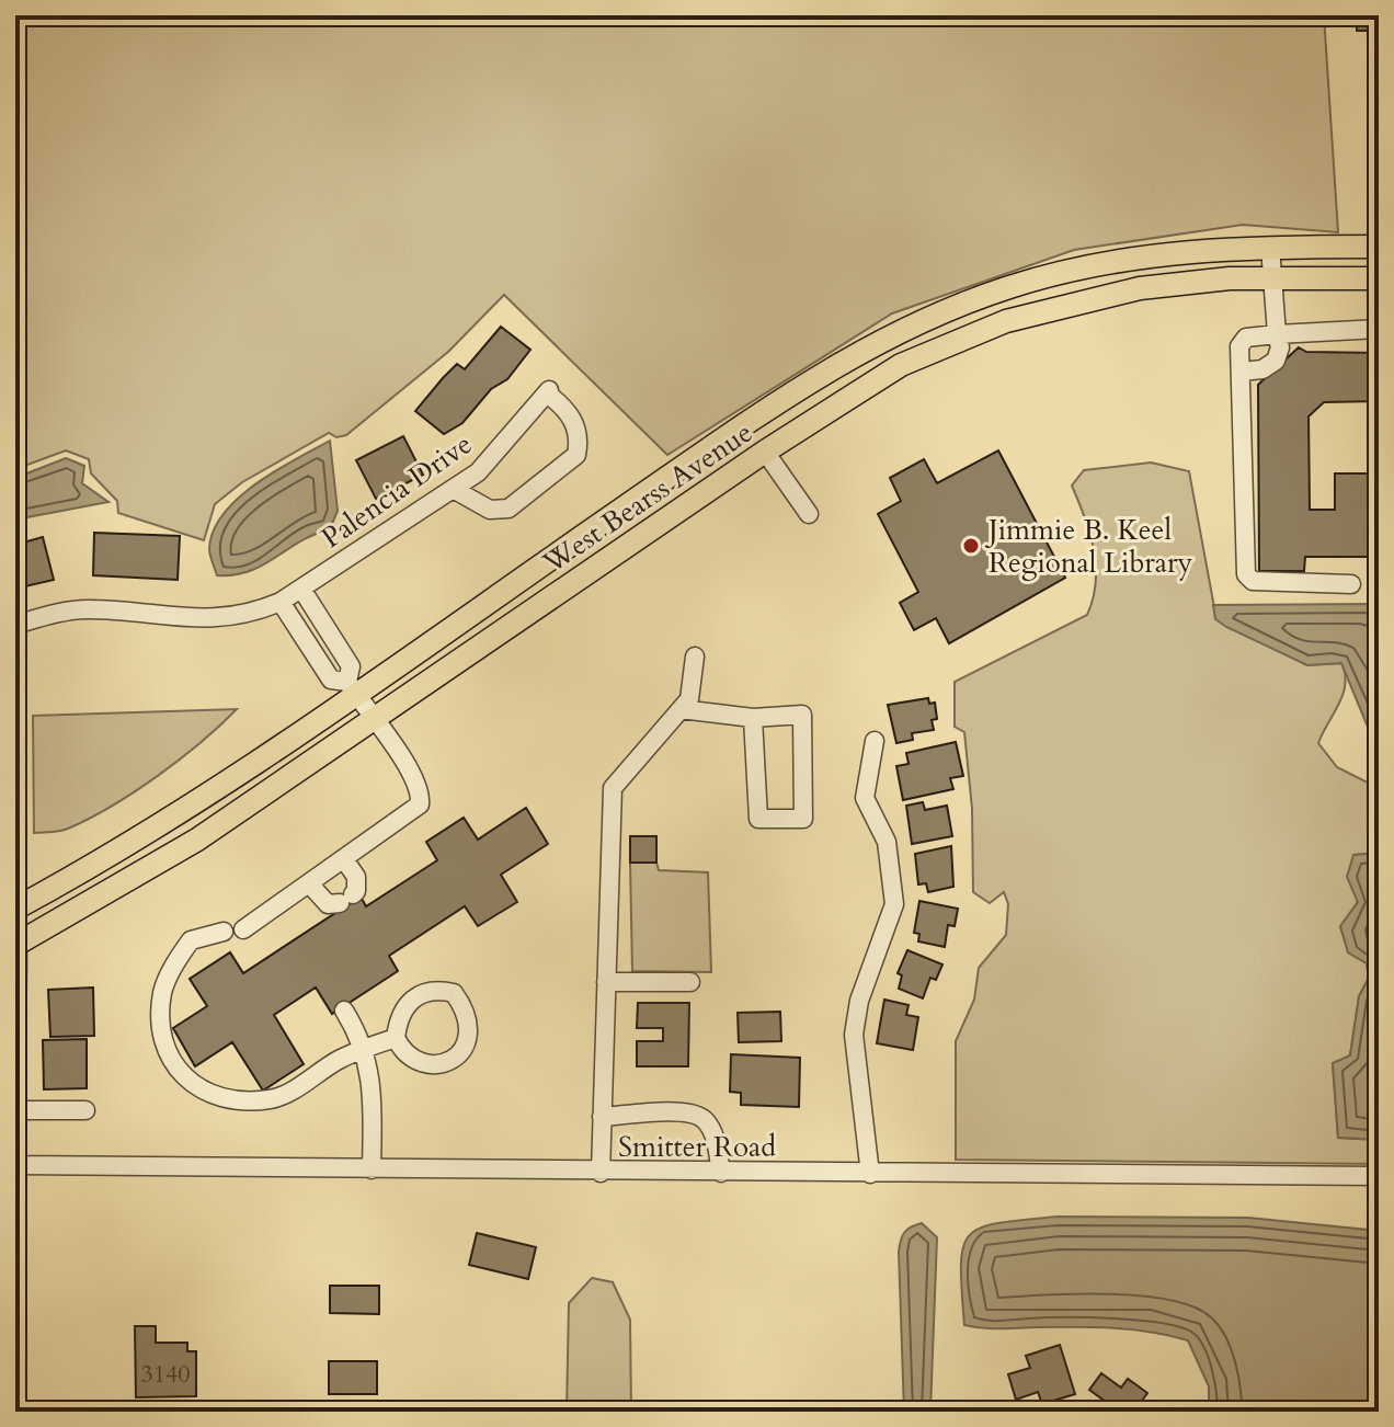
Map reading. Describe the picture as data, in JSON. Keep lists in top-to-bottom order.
{
  "streets": {
    "main road": ["West Bearss Avenue"],
    "street": ["Palencia Drive", "Smitter Road"]
  },
  "places": ["Jimmie B. Keel Regional Library"],
  "house_numbers": ["3140"]
}
